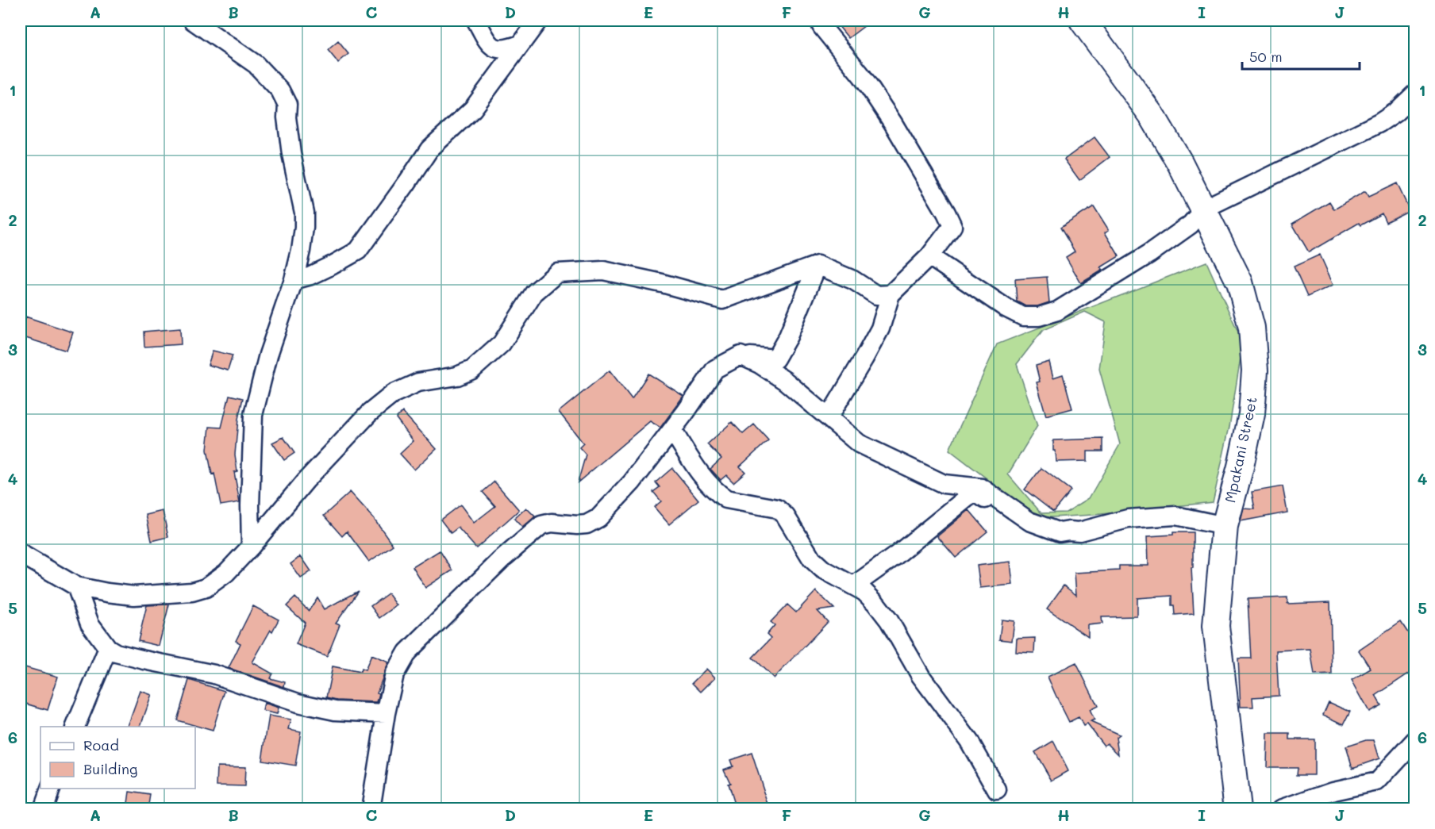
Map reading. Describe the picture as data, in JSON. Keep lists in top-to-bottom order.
{
  "streets": {
    "street": ["Mpakani Street"]
  },
  "legend": ["Road", "Building"],
  "scale_bar": "50 m",
  "grid": {
    "columns": [
      "A",
      "B",
      "C",
      "D",
      "E",
      "F",
      "G",
      "H",
      "I",
      "J"
    ],
    "rows": [
      "1",
      "2",
      "3",
      "4",
      "5",
      "6"
    ]
  }
}
